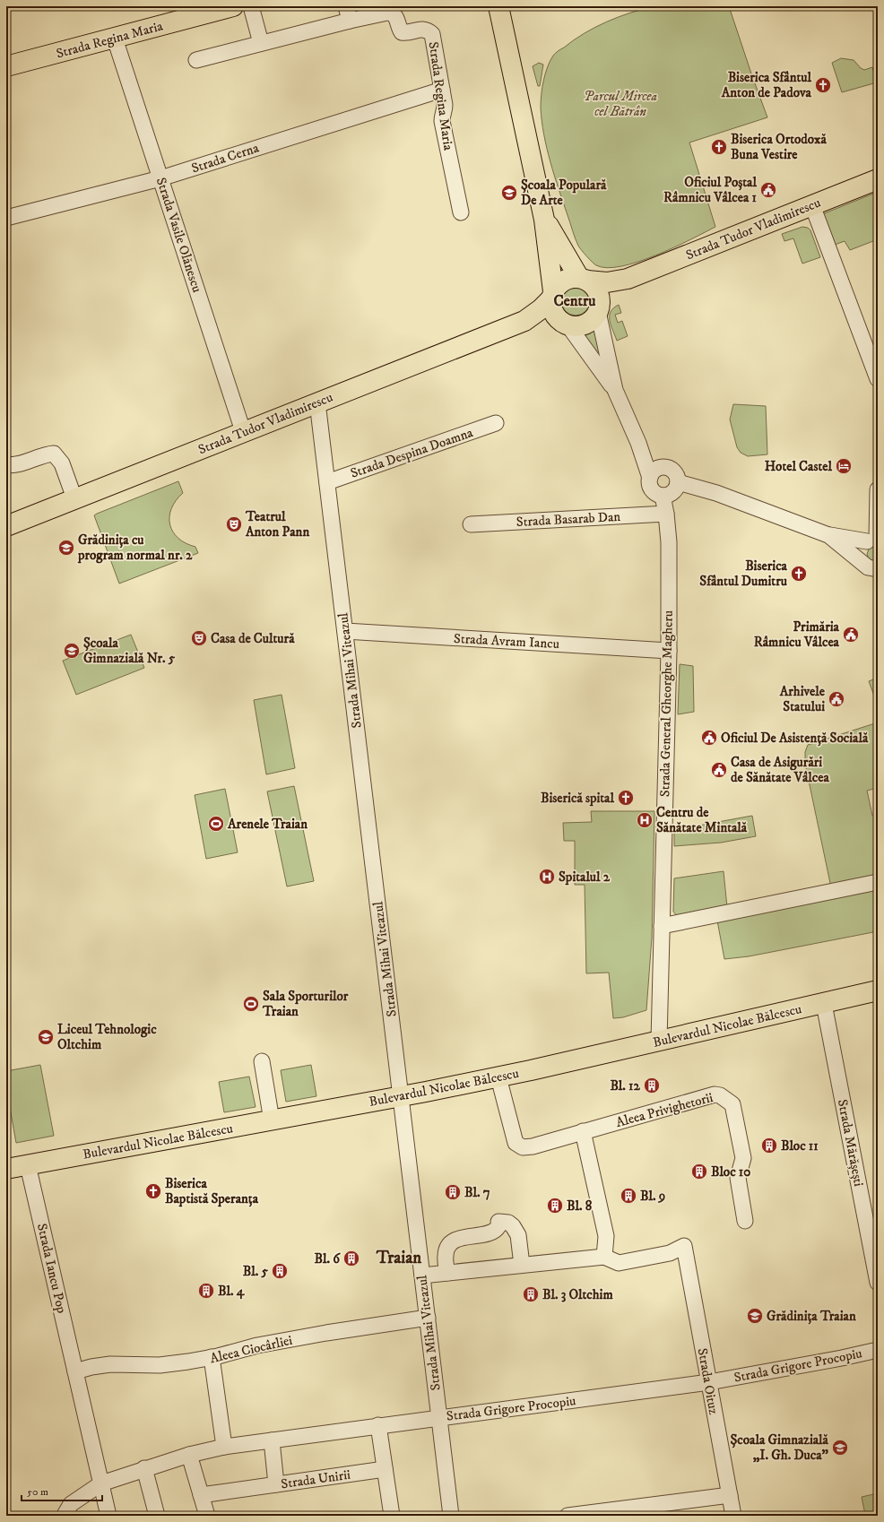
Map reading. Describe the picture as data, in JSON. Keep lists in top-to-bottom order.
{
  "streets": {
    "main road": ["Strada Regina Maria", "Strada Tudor Vladimirescu", "Bulevardul Nicolae Bălcescu"],
    "street": [
      "Strada Cerna",
      "Strada Vasile Olănescu",
      "Strada Despina Doamna",
      "Strada Basarab Dan",
      "Strada Avram Iancu",
      "Strada Mihai Viteazul",
      "Strada General Gheorghe Magheru",
      "Aleea Privighetorii",
      "Strada Mărășești",
      "Strada Iancu Pop",
      "Aleea Ciocârliei",
      "Strada Grigore Procopiu",
      "Strada Oituz",
      "Strada Unirii"
    ]
  },
  "crossings": [
    ["Strada Regina Maria", "Strada Cerna"],
    ["Strada Regina Maria", "Strada Vasile Olănescu"],
    ["Strada Cerna", "Strada Vasile Olănescu"],
    ["Strada Tudor Vladimirescu", "Strada Vasile Olănescu"],
    ["Strada Tudor Vladimirescu", "Strada Mihai Viteazul"],
    ["Strada Despina Doamna", "Strada Mihai Viteazul"],
    ["Strada Basarab Dan", "Strada General Gheorghe Magheru"],
    ["Strada Avram Iancu", "Strada Mihai Viteazul"],
    ["Strada Avram Iancu", "Strada General Gheorghe Magheru"],
    ["Strada Mihai Viteazul", "Bulevardul Nicolae Bălcescu"],
    ["Strada Mihai Viteazul", "Aleea Ciocârliei"],
    ["Strada Mihai Viteazul", "Strada Grigore Procopiu"],
    ["Strada General Gheorghe Magheru", "Bulevardul Nicolae Bălcescu"],
    ["Bulevardul Nicolae Bălcescu", "Aleea Privighetorii"],
    ["Bulevardul Nicolae Bălcescu", "Strada Mărășești"],
    ["Bulevardul Nicolae Bălcescu", "Strada Iancu Pop"],
    ["Strada Iancu Pop", "Aleea Ciocârliei"],
    ["Strada Grigore Procopiu", "Strada Oituz"]
  ],
  "districts": ["Centru", "Traian"],
  "parks": ["Parcul Mircea cel Bătrân"],
  "places": {
    "church": [
      "Biserica Sfântul Anton de Padova",
      "Biserica Ortodoxă Buna Vestire",
      "Biserica Sfântul Dumitru",
      "Biserică spital",
      "Biserica Baptistă Speranța"
    ],
    "public building": [
      "Oficiul Poștal Râmnicu Vâlcea 1",
      "Primăria Râmnicu Vâlcea",
      "Arhivele Statului",
      "Oficiul De Asistență Socială",
      "Casa de Asigurări de Sănătate Vâlcea"
    ],
    "school or university": [
      "Școala Populară De Arte",
      "Grădinița cu program normal nr. 2",
      "Școala Gimnazială Nr. 5",
      "Liceul Tehnologic Oltchim",
      "Grădinița Traian",
      "Școala Gimnazială „I. Gh. Duca”"
    ],
    "hotel": ["Hotel Castel"],
    "theatre": ["Teatrul Anton Pann", "Casa de Cultură"],
    "hospital": ["Centru de Sănătate Mintală", "Spitalul 2"],
    "sports": ["Arenele Traian", "Sala Sporturilor Traian"],
    "building": [
      "Bl. 12",
      "Bloc 11",
      "Bloc 10",
      "Bl. 7",
      "Bl. 9",
      "Bl. 8",
      "Bl. 6",
      "Bl. 5",
      "Bl. 4",
      "Bl. 3 Oltchim"
    ]
  },
  "scale_bar": "50 m"
}
